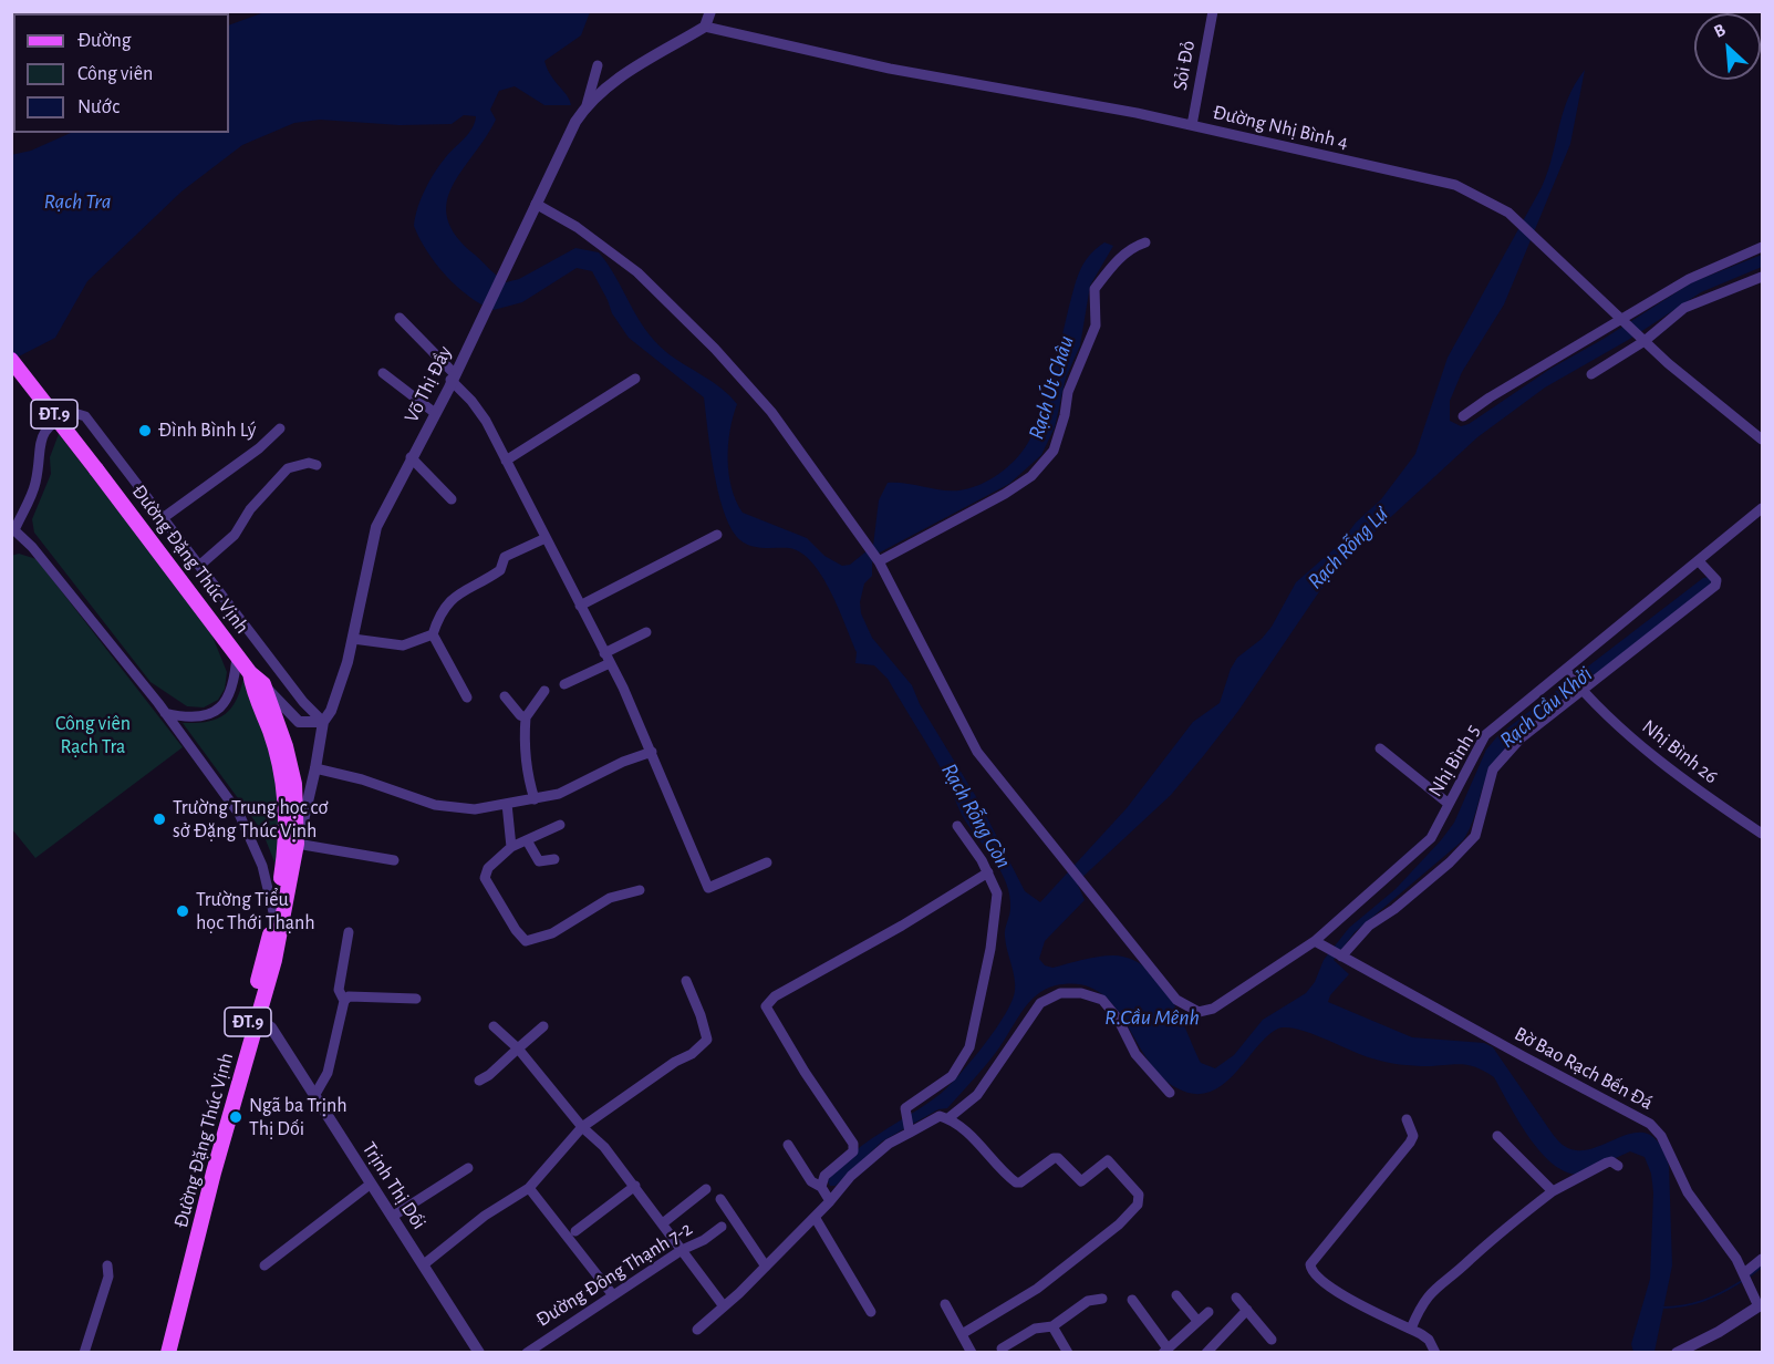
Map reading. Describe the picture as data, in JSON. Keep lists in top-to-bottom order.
{
  "streets": {
    "main road": ["ĐT.9", "Đường Đặng Thúc Vịnh"],
    "street": [
      "Sỏi Đỏ",
      "Đường Nhị Bình 4",
      "Võ Thị Đầy",
      "Nhị Bình 26",
      "Nhị Bình 5",
      "Bờ Bao Rạch Bến Đá",
      "Trịnh Thị Dối",
      "Đường Đông Thạnh 7-2"
    ]
  },
  "crossings": [
    ["Sỏi Đỏ", "Đường Nhị Bình 4"],
    ["Đường Nhị Bình 4", "Võ Thị Đầy"],
    ["Võ Thị Đầy", "Đường Đặng Thúc Vịnh"],
    ["Đường Đặng Thúc Vịnh", "Trịnh Thị Dối"],
    ["Nhị Bình 26", "Nhị Bình 5"],
    ["Nhị Bình 5", "Bờ Bao Rạch Bến Đá"]
  ],
  "water": [
    "Rạch Tra",
    "Rạch Út Châu",
    "Rạch Rỗng Lự",
    "Rạch Cầu Khởi",
    "Rạch Rỗng Gòn",
    "R.Cầu Mênh"
  ],
  "parks": ["Công viên Rạch Tra"],
  "places": [
    "Đình Bình Lý",
    "Trường Trung học cơ sở Đặng Thúc Vịnh",
    "Trường Tiểu học Thới Thạnh",
    "Ngã ba Trịnh Thị Dối"
  ],
  "legend": ["Đường", "Công viên", "Nước"],
  "north": "top left"
}
